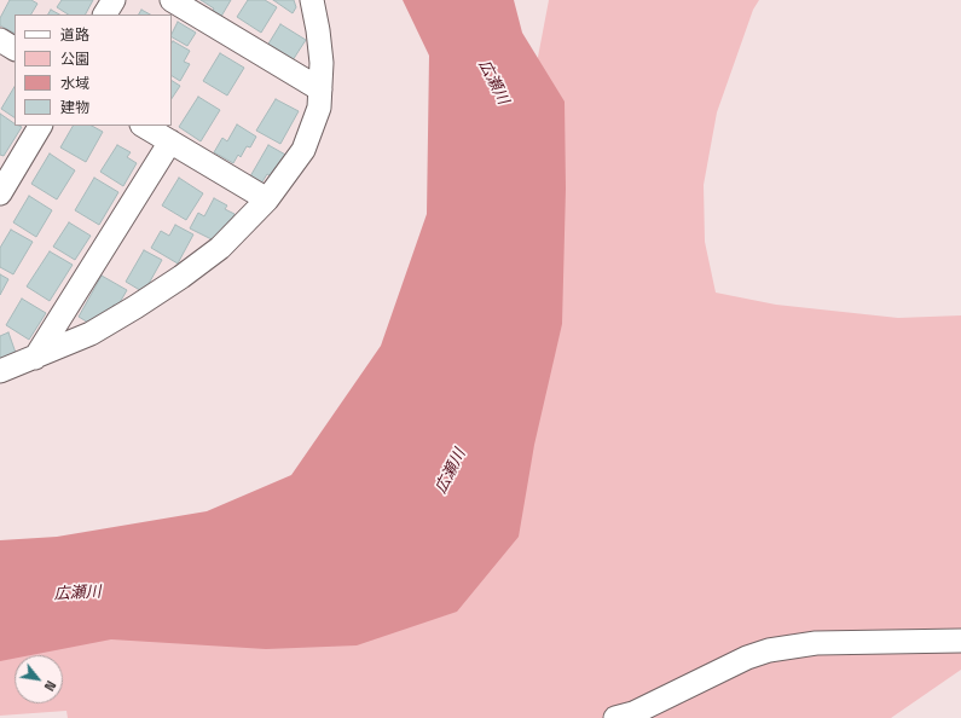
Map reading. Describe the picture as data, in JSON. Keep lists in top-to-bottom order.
{
  "water": ["広瀬川"],
  "legend": [
    "道路",
    "公園",
    "水域",
    "建物"
  ],
  "north": "bottom right"
}
